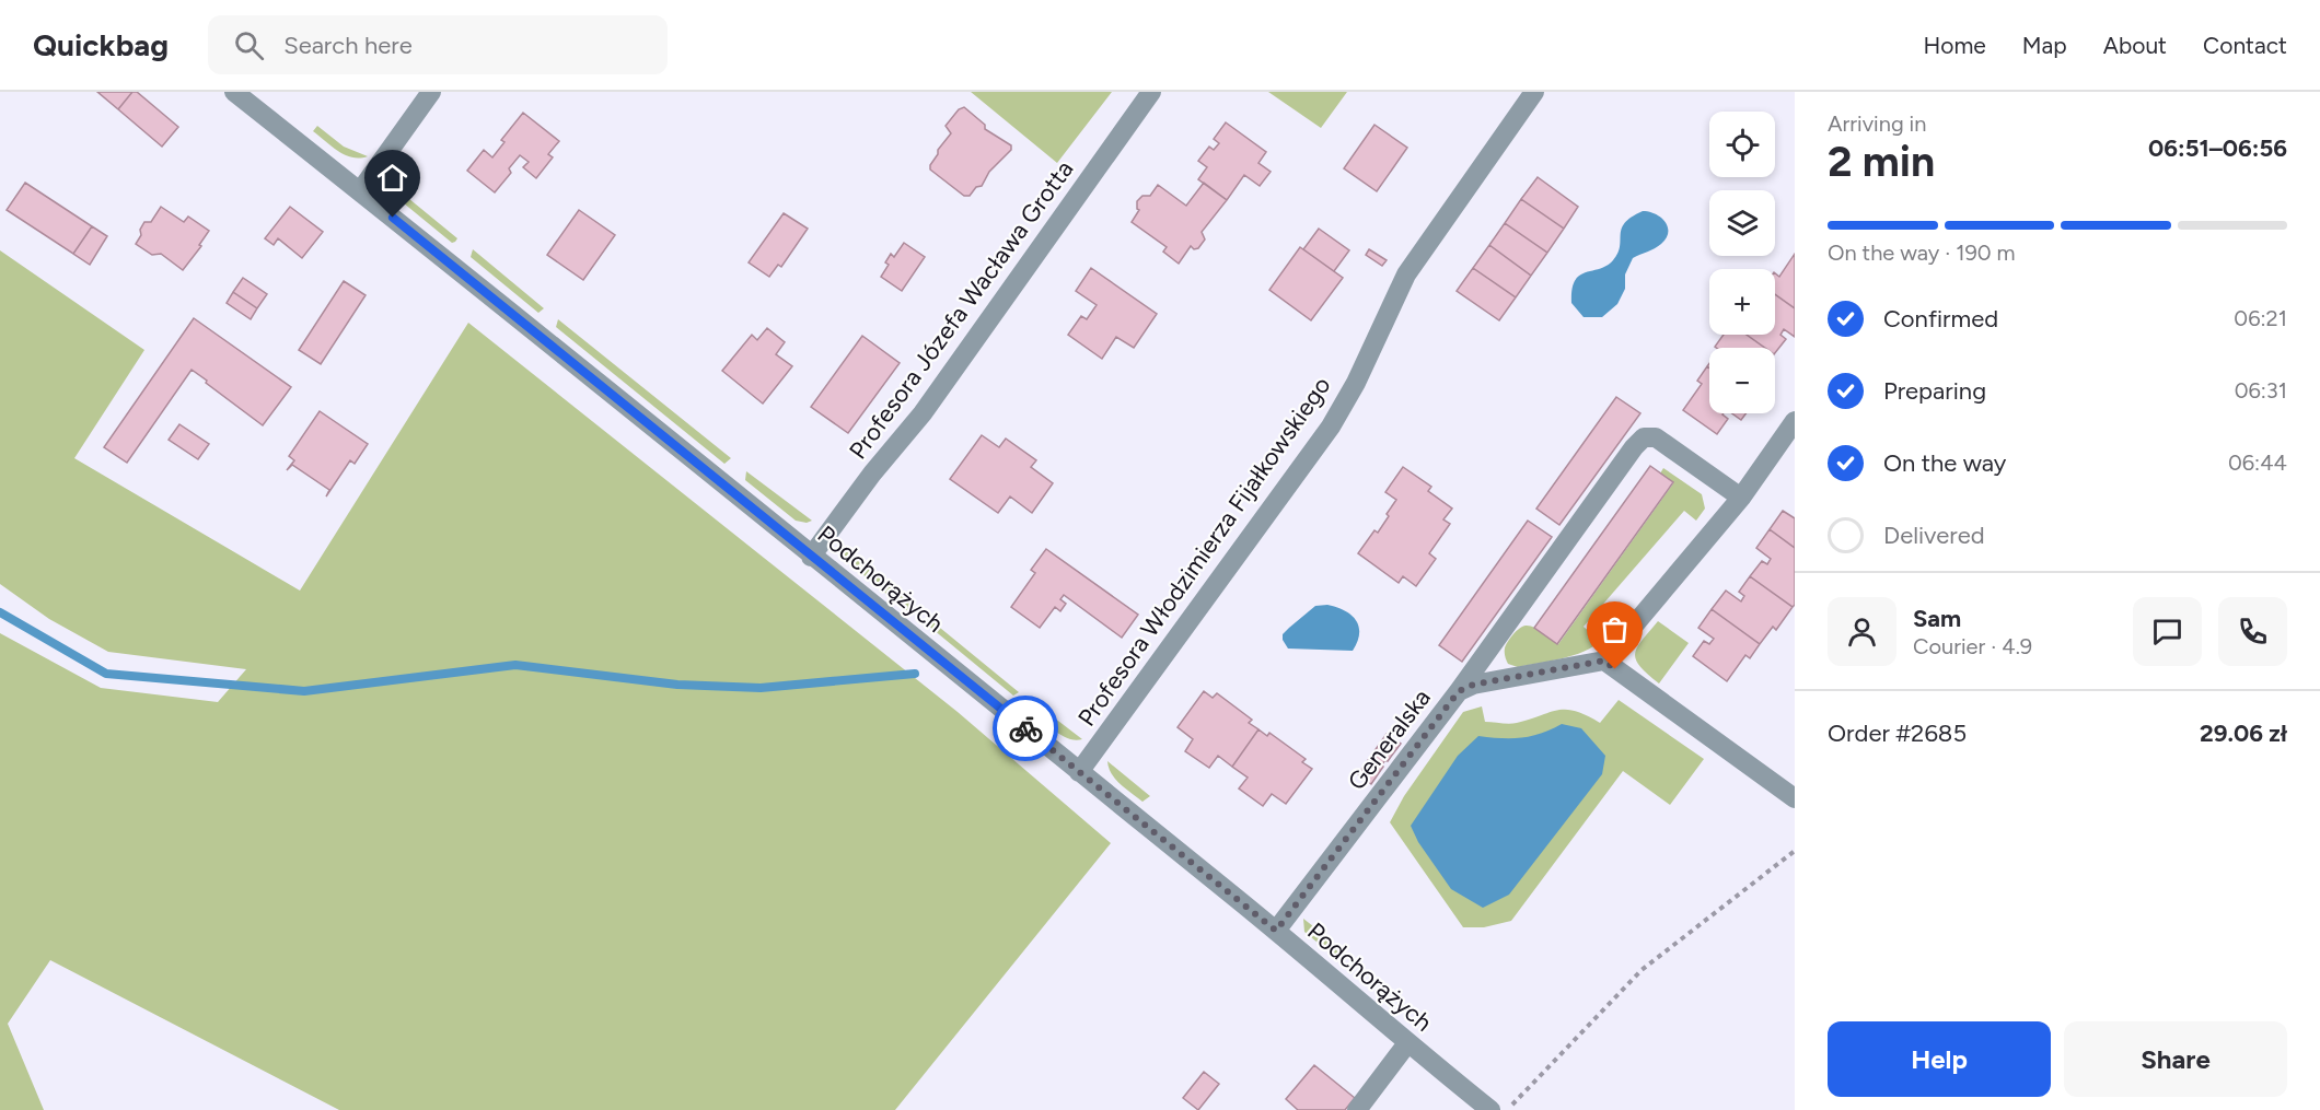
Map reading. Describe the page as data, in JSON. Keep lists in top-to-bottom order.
{
  "streets": {
    "street": [
      "Profesora Józefa Wacława Grotta",
      "Profesora Włodzimierza Fijałkowskiego",
      "Podchorążych",
      "Generalska"
    ]
  },
  "crossings": [
    ["Profesora Józefa Wacława Grotta", "Podchorążych"],
    ["Profesora Włodzimierza Fijałkowskiego", "Podchorążych"],
    ["Podchorążych", "Generalska"]
  ],
  "page": {
    "header": "Quickbag",
    "search": "Search here",
    "nav": [
      "Home",
      "Map",
      "About",
      "Contact"
    ],
    "heading": ["2 min", "Arriving in", "06:51–06:56"],
    "panel": [
      "Sam",
      "Courier · 4.9",
      "Order #2685",
      "29.06 zł"
    ],
    "map_buttons": ["+", "−"],
    "bar": "On the way · 190 m",
    "list": [
      ["Confirmed", "06:21"],
      ["Preparing", "06:31"],
      ["On the way", "06:44"],
      "Delivered"
    ],
    "buttons": ["Help", "Share"]
  }
}
